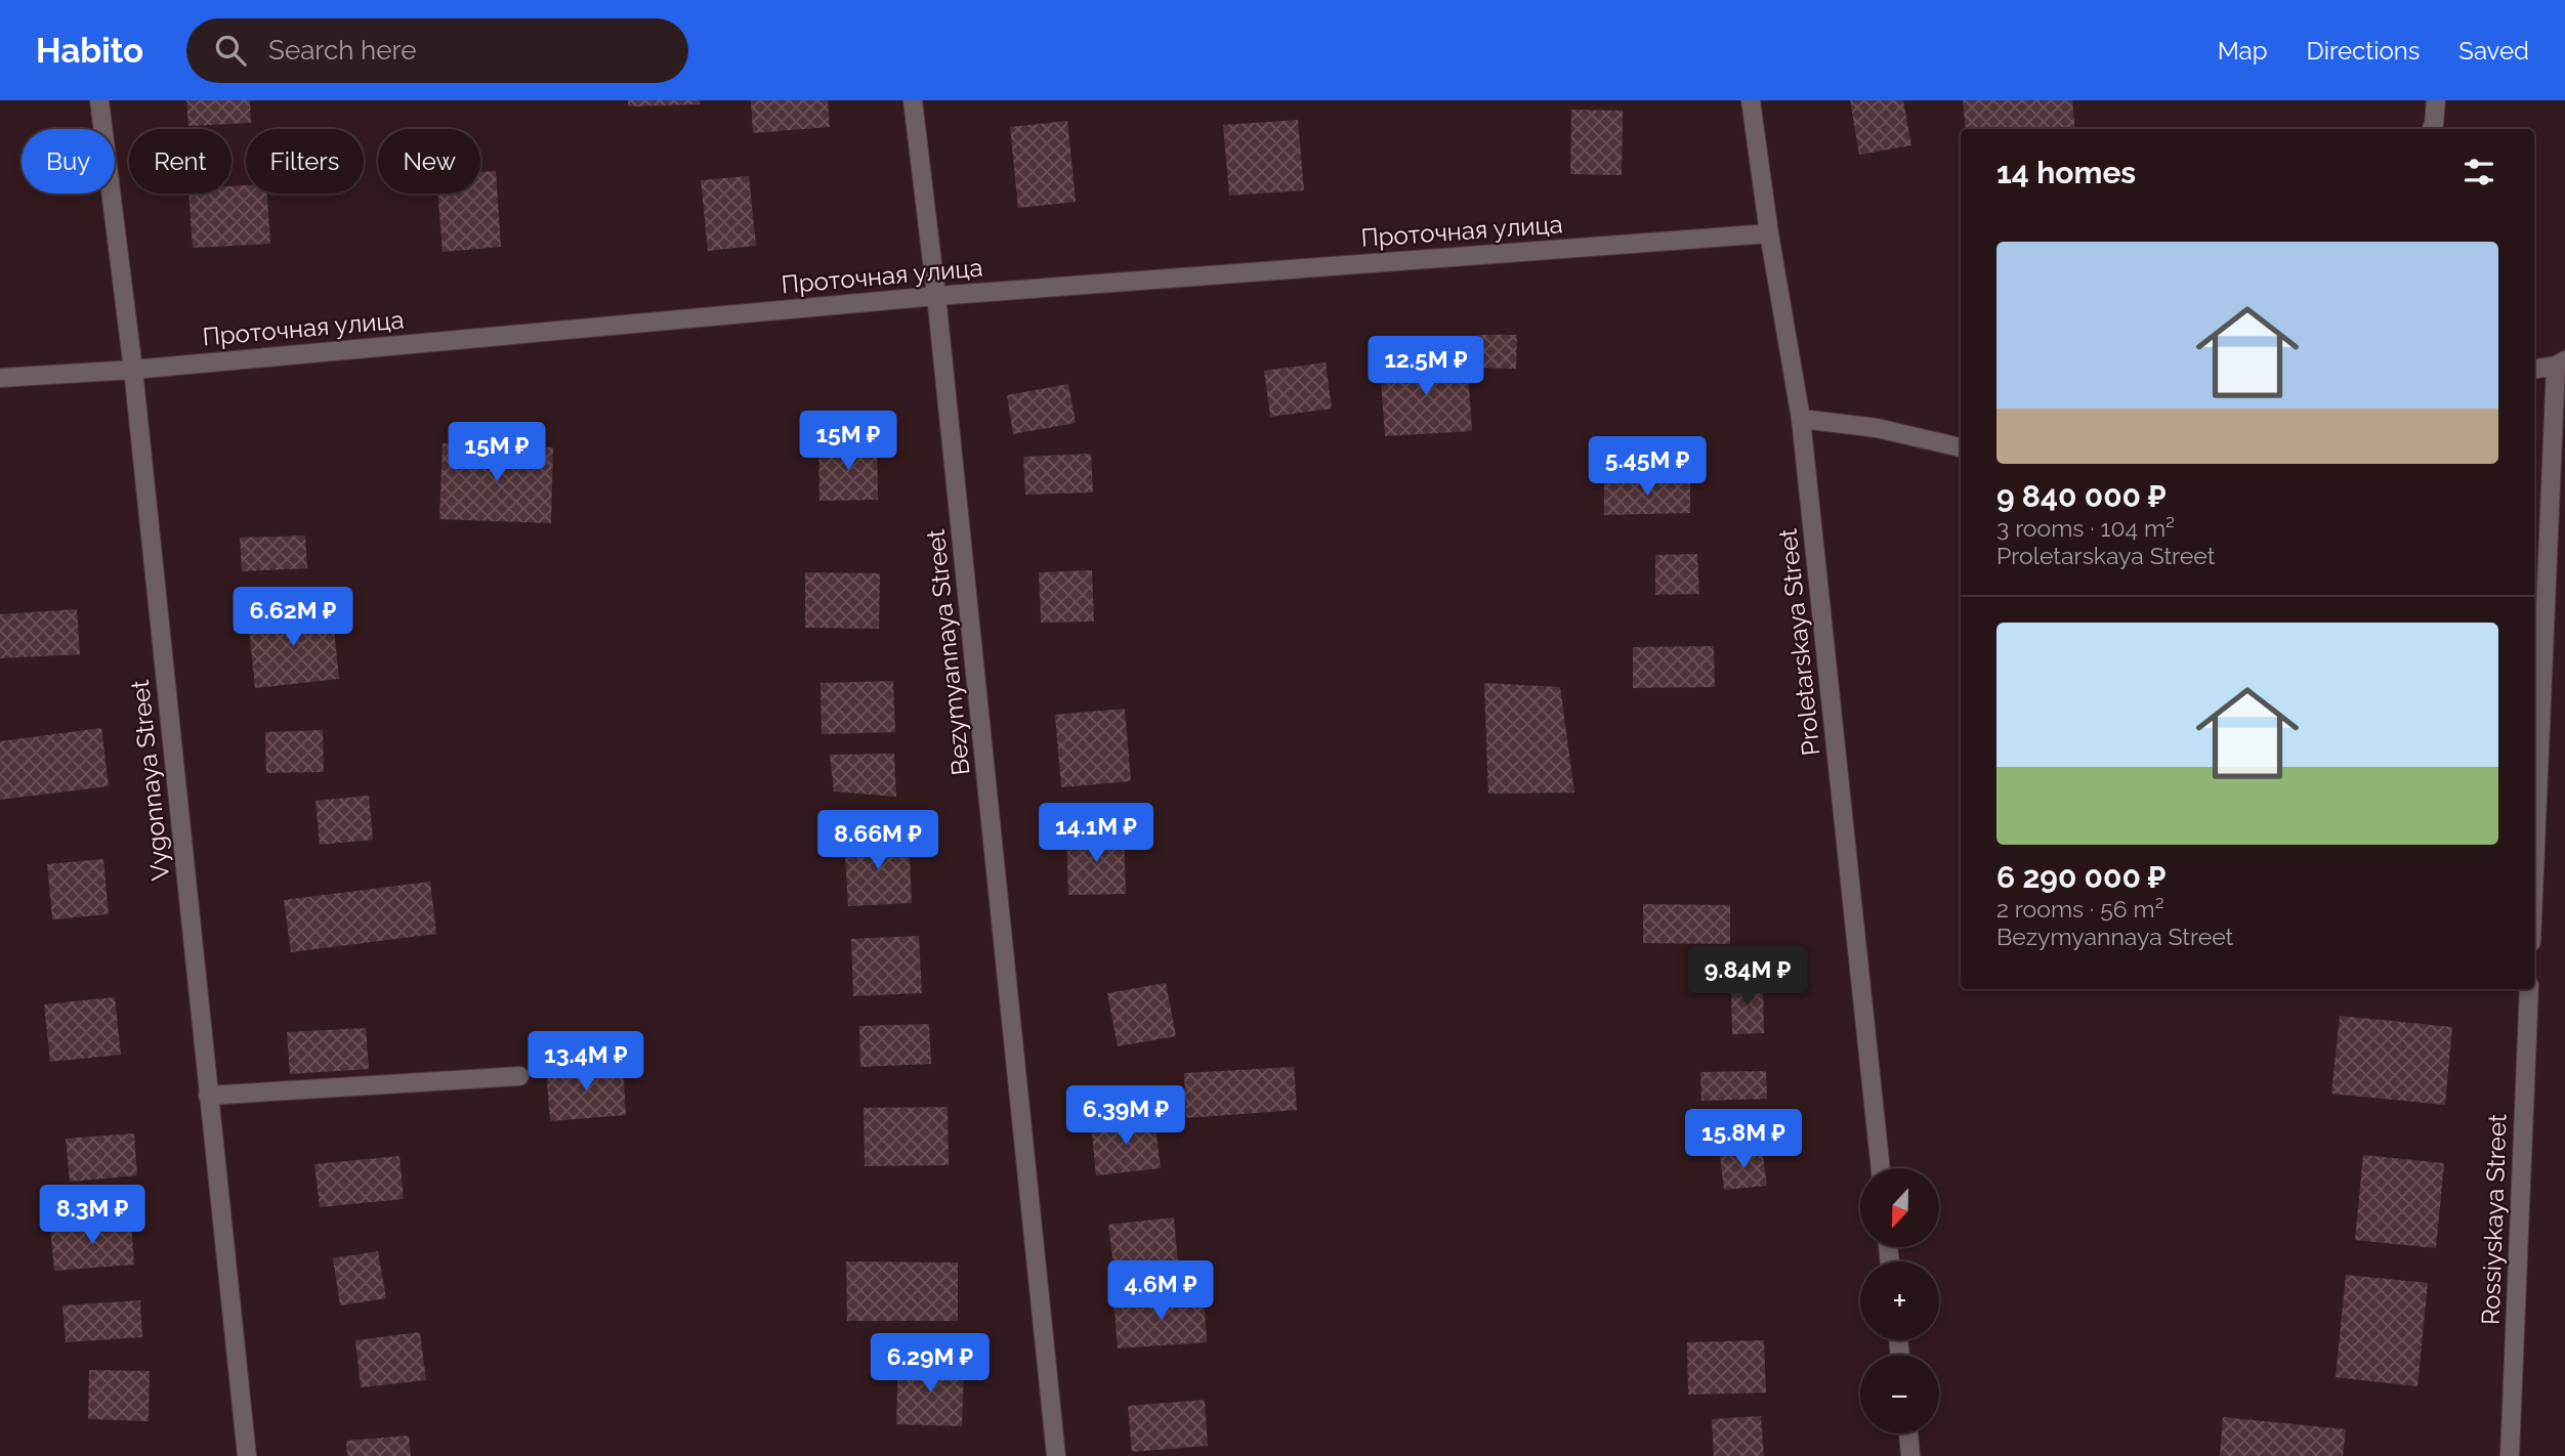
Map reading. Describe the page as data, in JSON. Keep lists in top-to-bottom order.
{
  "streets": {
    "street": [
      "Проточная улица",
      "Proletarskaya Street",
      "Bezymyannaya Street",
      "Vygonnaya Street",
      "Rossiyskaya Street"
    ]
  },
  "crossings": [
    ["Проточная улица", "Proletarskaya Street"],
    ["Проточная улица", "Bezymyannaya Street"],
    ["Проточная улица", "Vygonnaya Street"]
  ],
  "north": "bottom",
  "page": {
    "header": "Habito",
    "search": "Search here",
    "nav": ["Map", "Directions", "Saved"],
    "chip": [
      "Buy",
      "Rent",
      "Filters",
      "New"
    ],
    "heading": "14 homes",
    "list": [
      {
        "name": "9 840 000 ₽",
        "note": "3 rooms · 104 m² · Proletarskaya Street"
      },
      {
        "name": "6 290 000 ₽",
        "note": "2 rooms · 56 m² · Bezymyannaya Street"
      }
    ],
    "price": [
      "12.5M ₽",
      "15M ₽",
      "15M ₽",
      "5.45M ₽",
      "6.62M ₽",
      "14.1M ₽",
      "8.66M ₽",
      "9.84M ₽",
      "13.4M ₽",
      "6.39M ₽",
      "15.8M ₽",
      "8.3M ₽",
      "4.6M ₽",
      "6.29M ₽"
    ],
    "map_buttons": ["+", "−"]
  }
}
